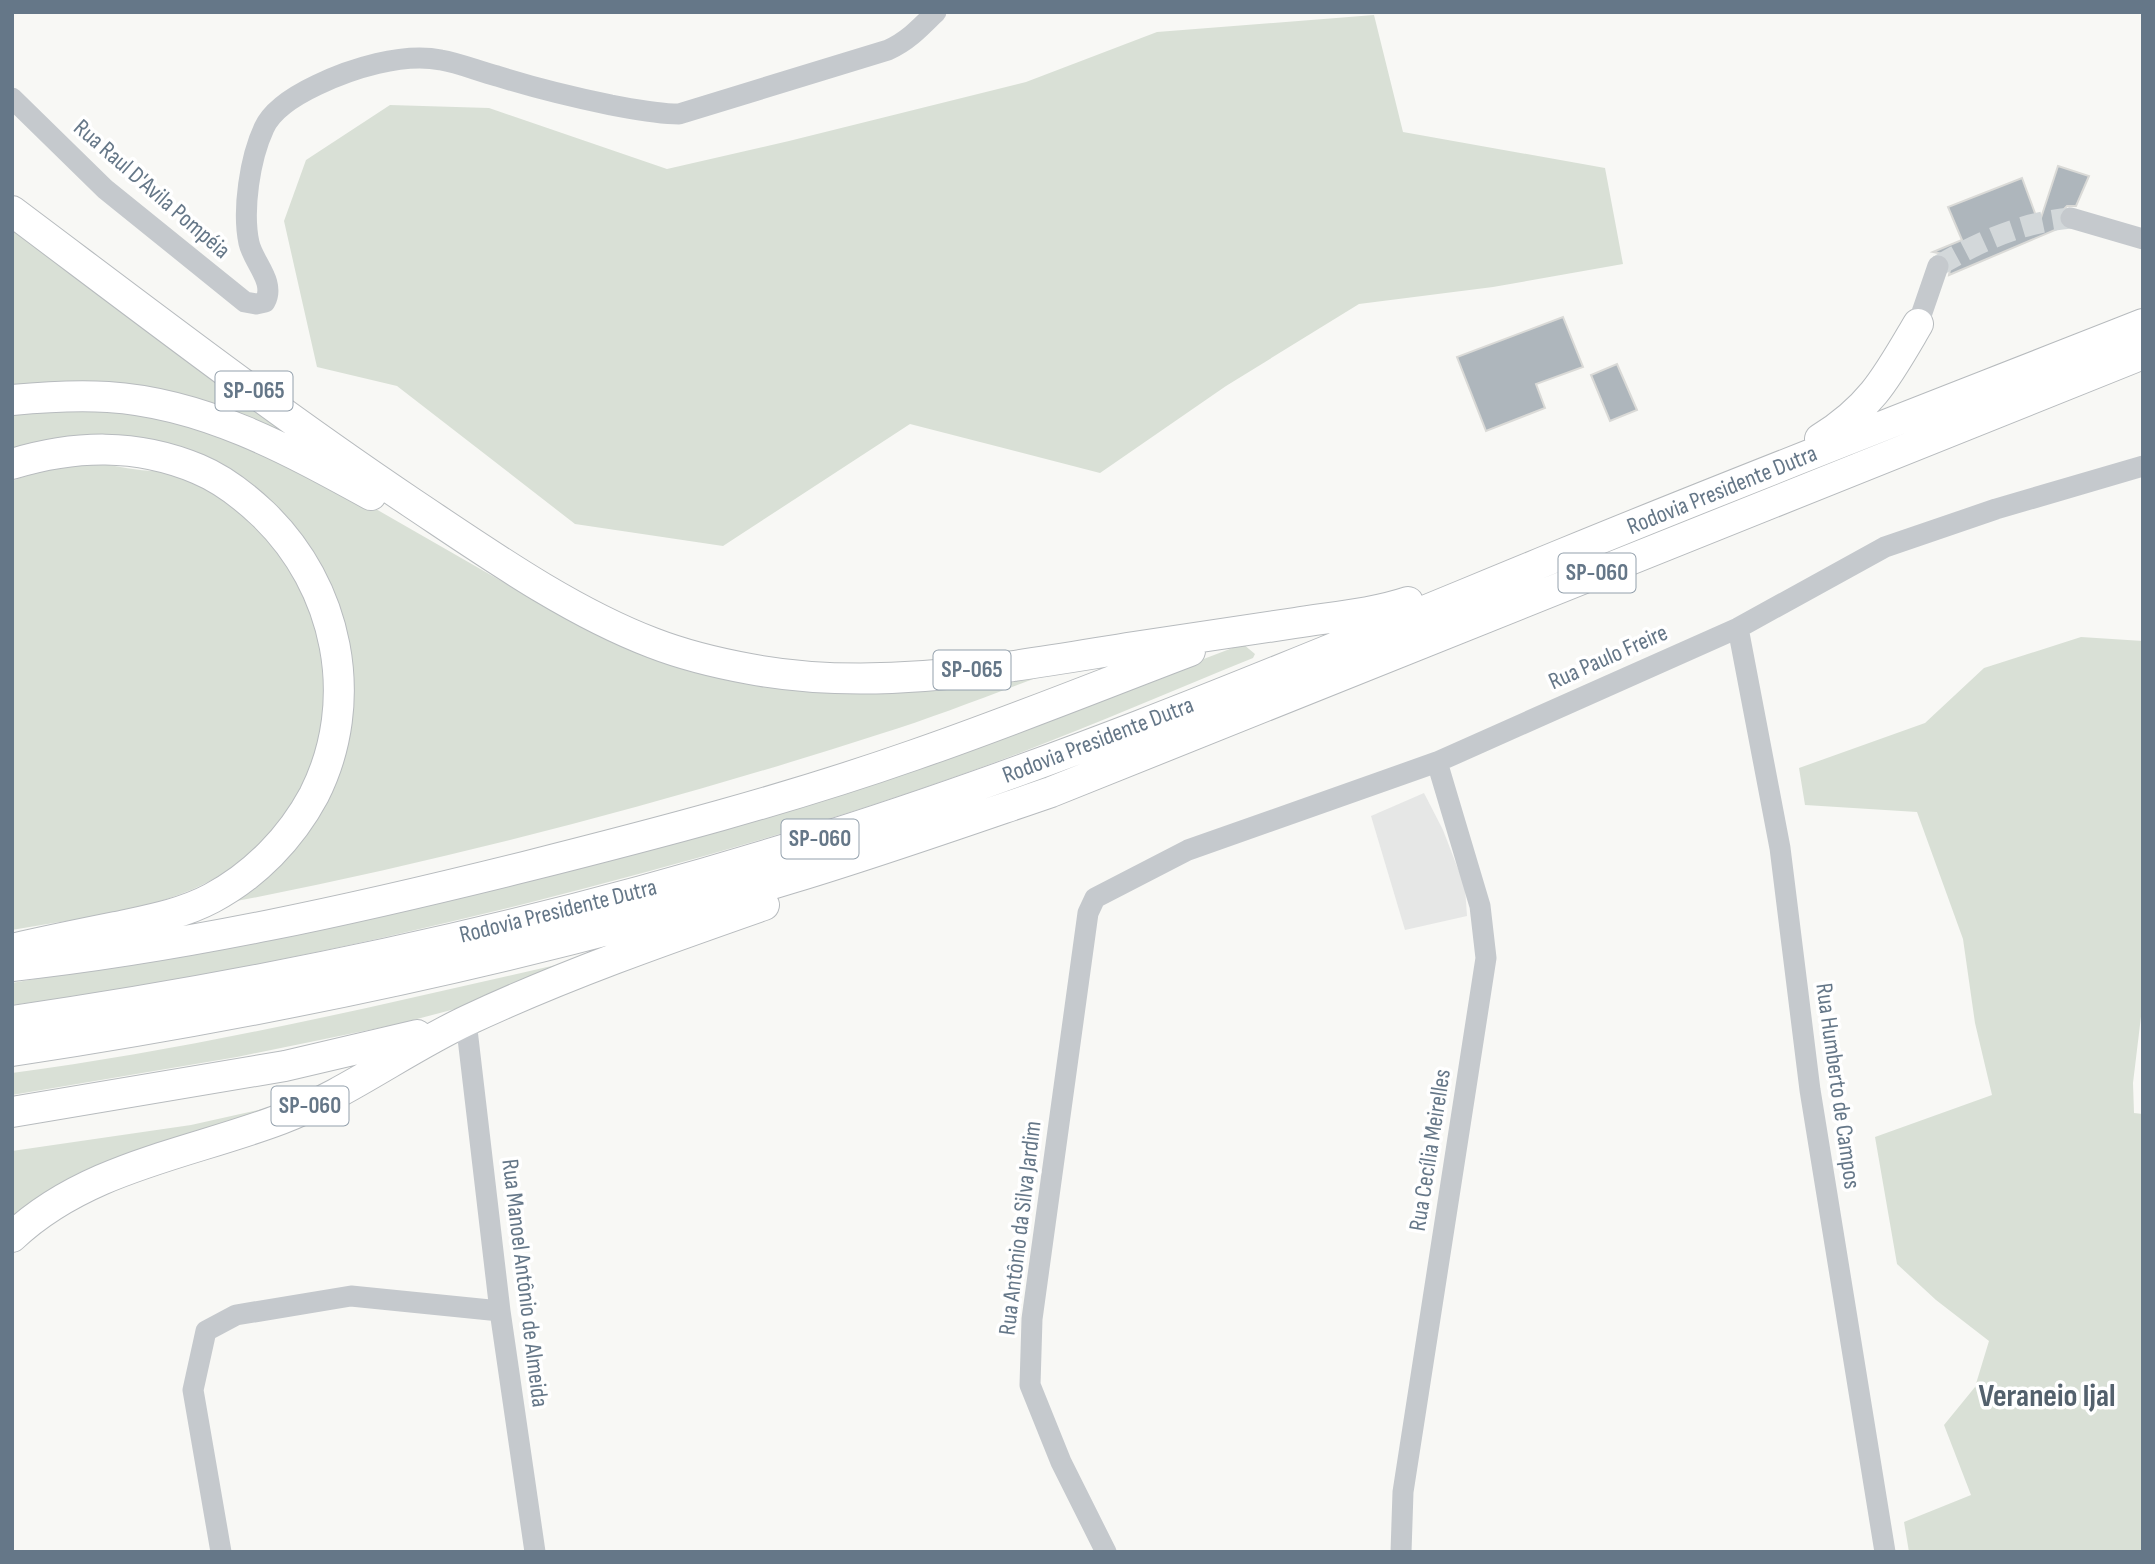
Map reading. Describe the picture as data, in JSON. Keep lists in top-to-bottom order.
{
  "streets": {
    "highway": ["SP-065", "Rodovia Presidente Dutra", "SP-060"],
    "street": [
      "Rua Raul D'Avila Pompéia",
      "Rua Paulo Freire",
      "Rua Humberto de Campos",
      "Rua Cecília Meirelles",
      "Rua Antônio da Silva Jardim",
      "Rua Manoel Antônio de Almeida"
    ]
  },
  "crossings": [
    ["Rodovia Presidente Dutra", "SP-060"],
    ["SP-060", "Rua Manoel Antônio de Almeida"],
    ["Rua Paulo Freire", "Rua Humberto de Campos"],
    ["Rua Paulo Freire", "Rua Cecília Meirelles"],
    ["Rua Paulo Freire", "Rua Antônio da Silva Jardim"]
  ],
  "districts": ["Veraneio Ijal"]
}
